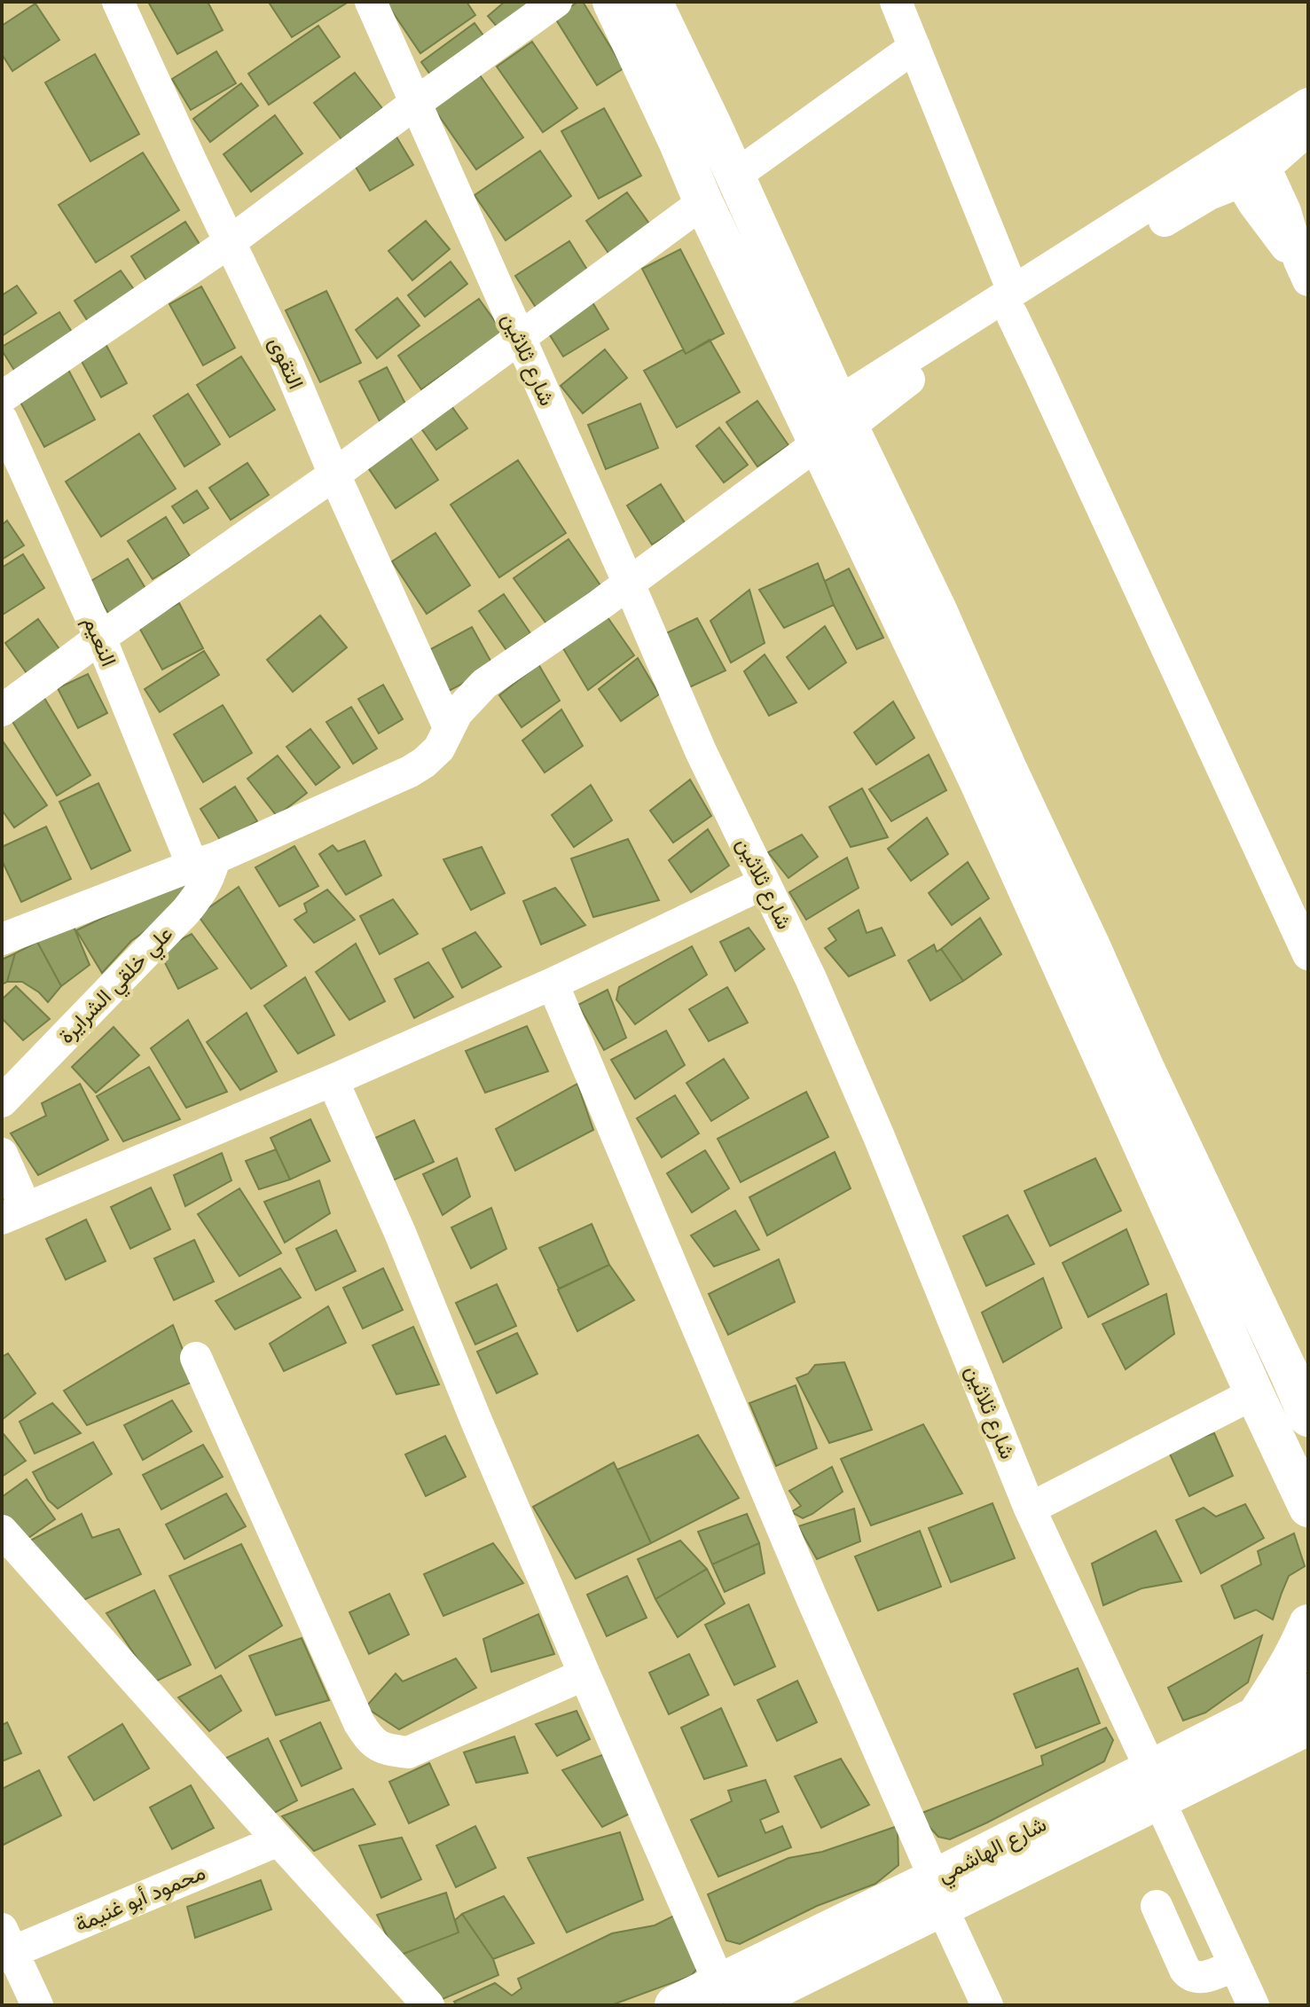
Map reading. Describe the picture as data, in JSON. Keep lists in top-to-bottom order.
{
  "streets": {
    "main road": ["شارع الهاشمي"],
    "street": [
      "شارع ثلاثين",
      "التقوى",
      "النعيم",
      "علي خلقي الشرايرة",
      "محمود أبو غنيمة"
    ]
  },
  "crossings": [
    ["شارع ثلاثين", "شارع الهاشمي"],
    ["النعيم", "علي خلقي الشرايرة"]
  ]
}
